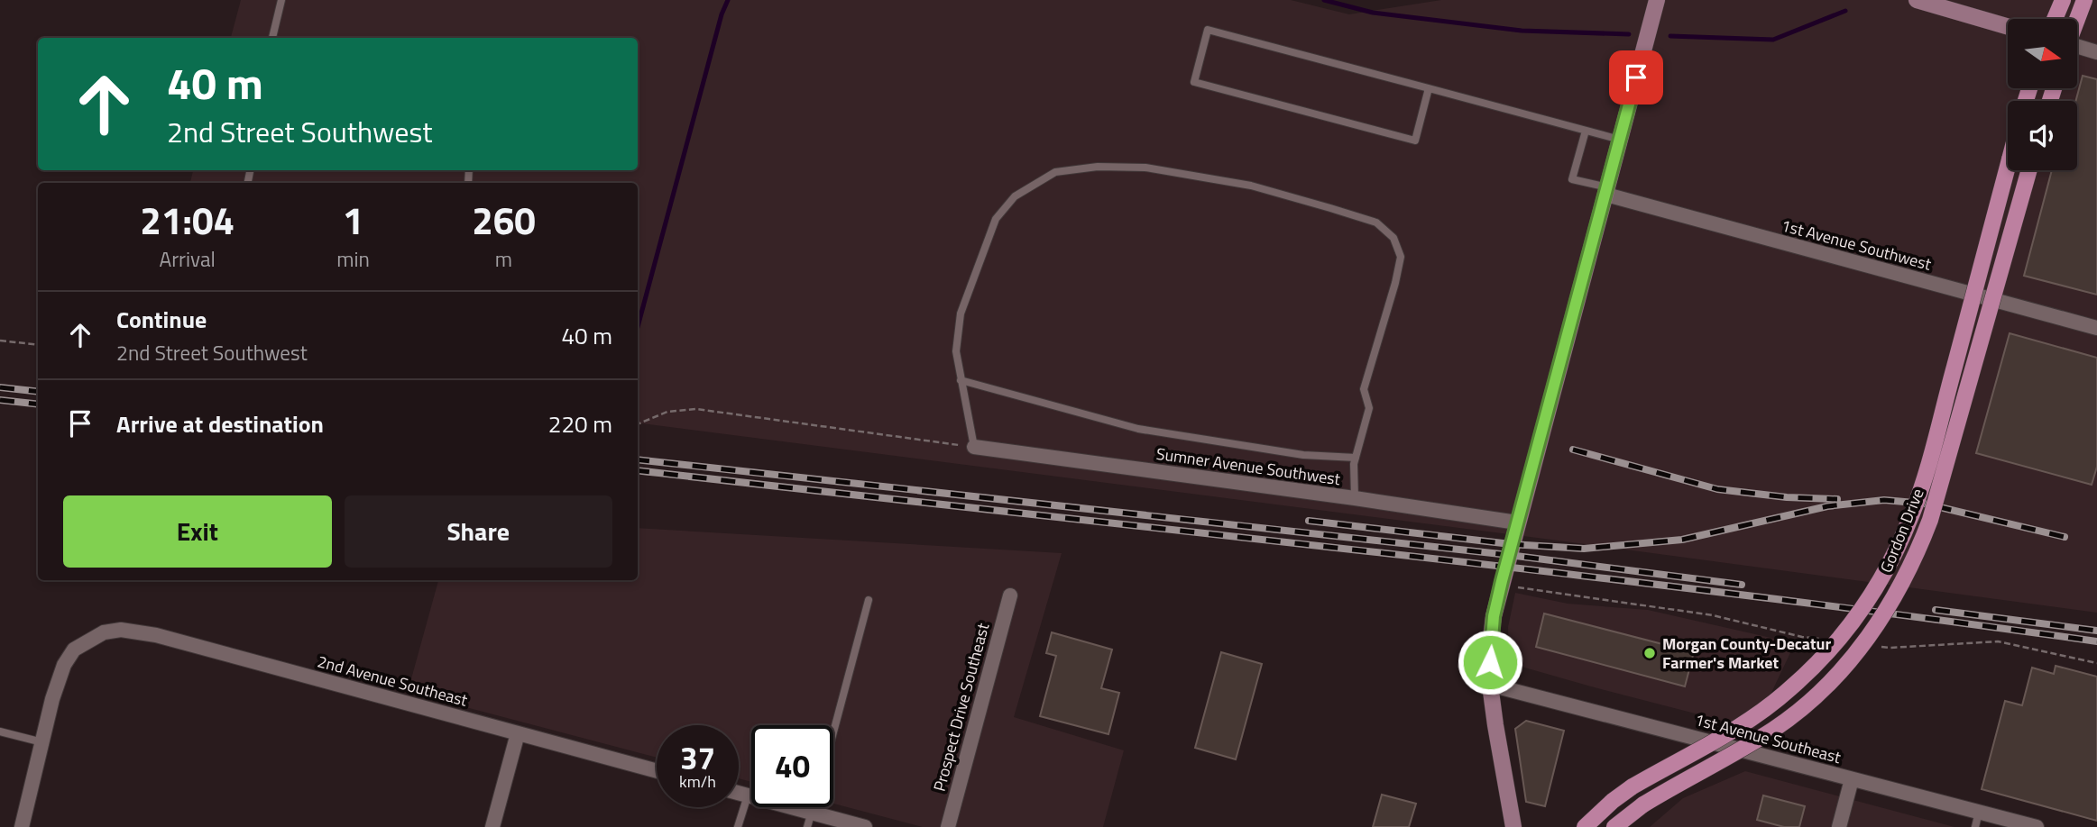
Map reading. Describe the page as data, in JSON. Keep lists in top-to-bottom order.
{
  "streets": {
    "main road": ["Gordon Drive"],
    "street": [
      "1st Avenue Southwest",
      "Sumner Avenue Southwest",
      "2nd Avenue Southeast",
      "Prospect Drive Southeast",
      "1st Avenue Southeast"
    ]
  },
  "places": ["Morgan County-Decatur Farmer's Market"],
  "north": "right",
  "page": {
    "turn": ["40 m", "2nd Street Southwest"],
    "eta": [
      "21:04",
      "Arrival",
      "1",
      "min",
      "260",
      "m"
    ],
    "list": [
      {
        "name": "Continue",
        "note": "2nd Street Southwest",
        "value": "40 m"
      },
      {
        "name": "Arrive at destination",
        "value": "220 m"
      }
    ],
    "buttons": ["Exit", "Share"],
    "speed": "37 km/h",
    "limit": "40"
  }
}
